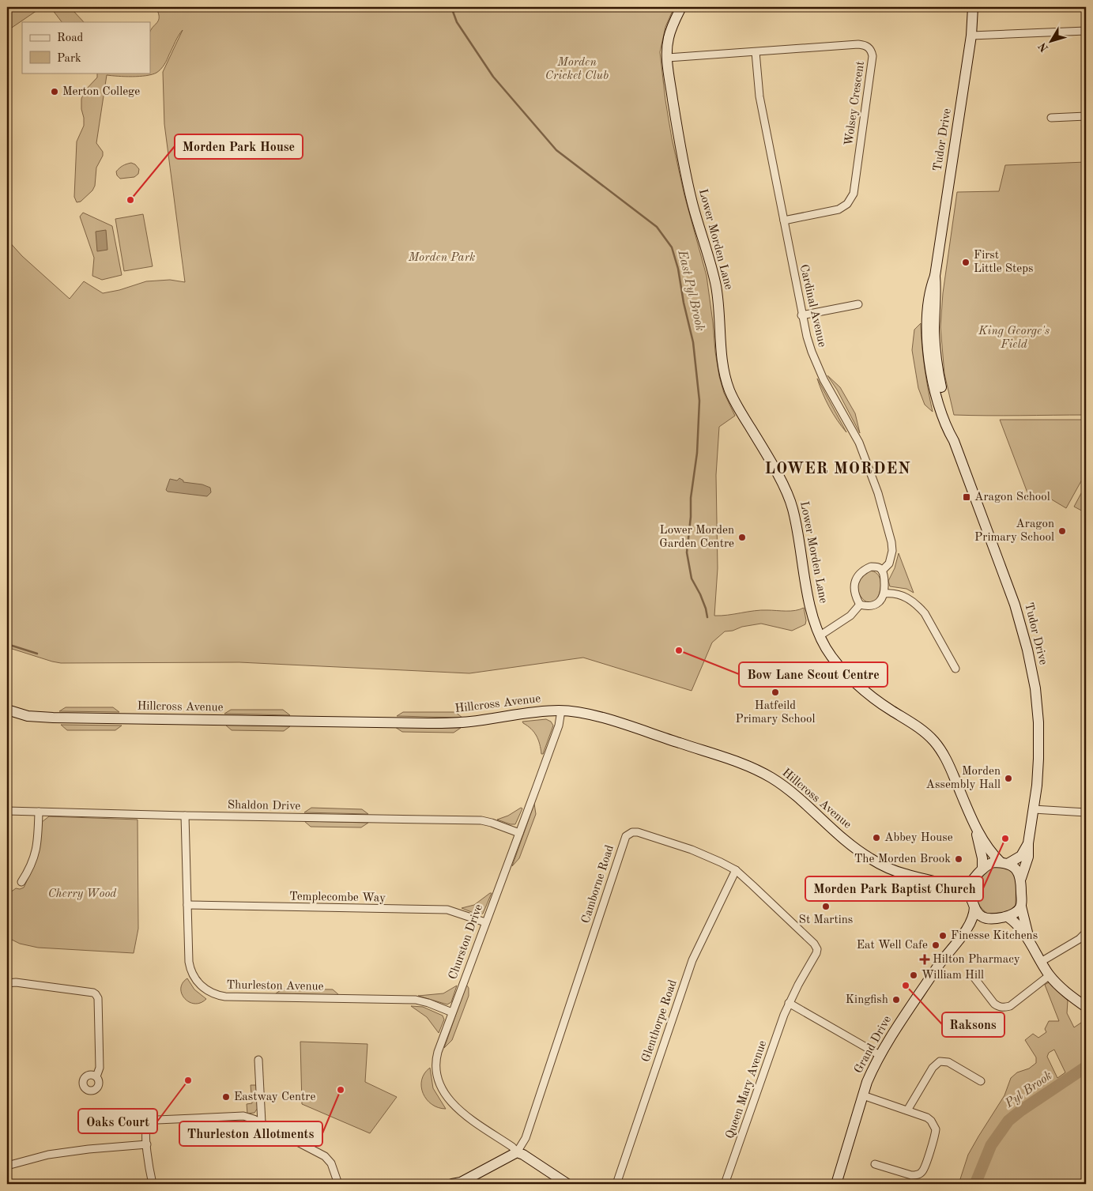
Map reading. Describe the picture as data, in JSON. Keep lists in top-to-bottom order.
{
  "streets": {
    "street": [
      "Wolsey Crescent",
      "Tudor Drive",
      "Lower Morden Lane",
      "Cardinal Avenue",
      "Hillcross Avenue",
      "Shaldon Drive",
      "Camborne Road",
      "Templecombe Way",
      "Churston Drive",
      "Thurleston Avenue",
      "Glenthorpe Road",
      "Grand Drive",
      "Queen Mary Avenue"
    ]
  },
  "crossings": [
    ["Wolsey Crescent", "Lower Morden Lane"],
    ["Wolsey Crescent", "Cardinal Avenue"],
    ["Tudor Drive", "Lower Morden Lane"],
    ["Tudor Drive", "Hillcross Avenue"],
    ["Tudor Drive", "Grand Drive"],
    ["Lower Morden Lane", "Hillcross Avenue"],
    ["Lower Morden Lane", "Grand Drive"],
    ["Hillcross Avenue", "Churston Drive"],
    ["Hillcross Avenue", "Grand Drive"],
    ["Shaldon Drive", "Churston Drive"],
    ["Shaldon Drive", "Thurleston Avenue"],
    ["Camborne Road", "Churston Drive"],
    ["Camborne Road", "Glenthorpe Road"],
    ["Camborne Road", "Queen Mary Avenue"],
    ["Templecombe Way", "Churston Drive"],
    ["Templecombe Way", "Thurleston Avenue"],
    ["Churston Drive", "Thurleston Avenue"]
  ],
  "districts": ["LOWER MORDEN"],
  "water": ["East Pyl Brook", "Pyl Brook"],
  "parks": [
    "Morden Cricket Club",
    "Morden Park",
    "King George's Field",
    "Cherry Wood"
  ],
  "places": {
    "other": [
      "Merton College",
      "Morden Park House",
      "First Little Steps",
      "Aragon Primary School",
      "Lower Morden Garden Centre",
      "Bow Lane Scout Centre",
      "Hatfeild Primary School",
      "Morden Assembly Hall",
      "Abbey House",
      "Morden Park Baptist Church",
      "The Morden Brook",
      "St Martins",
      "Finesse Kitchens",
      "Eat Well Cafe",
      "William Hill",
      "Raksons",
      "Kingfish",
      "Oaks Court",
      "Thurleston Allotments",
      "Eastway Centre"
    ],
    "transit": ["Aragon School"],
    "health": ["Hilton Pharmacy"]
  },
  "legend": ["Road", "Park"],
  "north": "bottom left"
}
